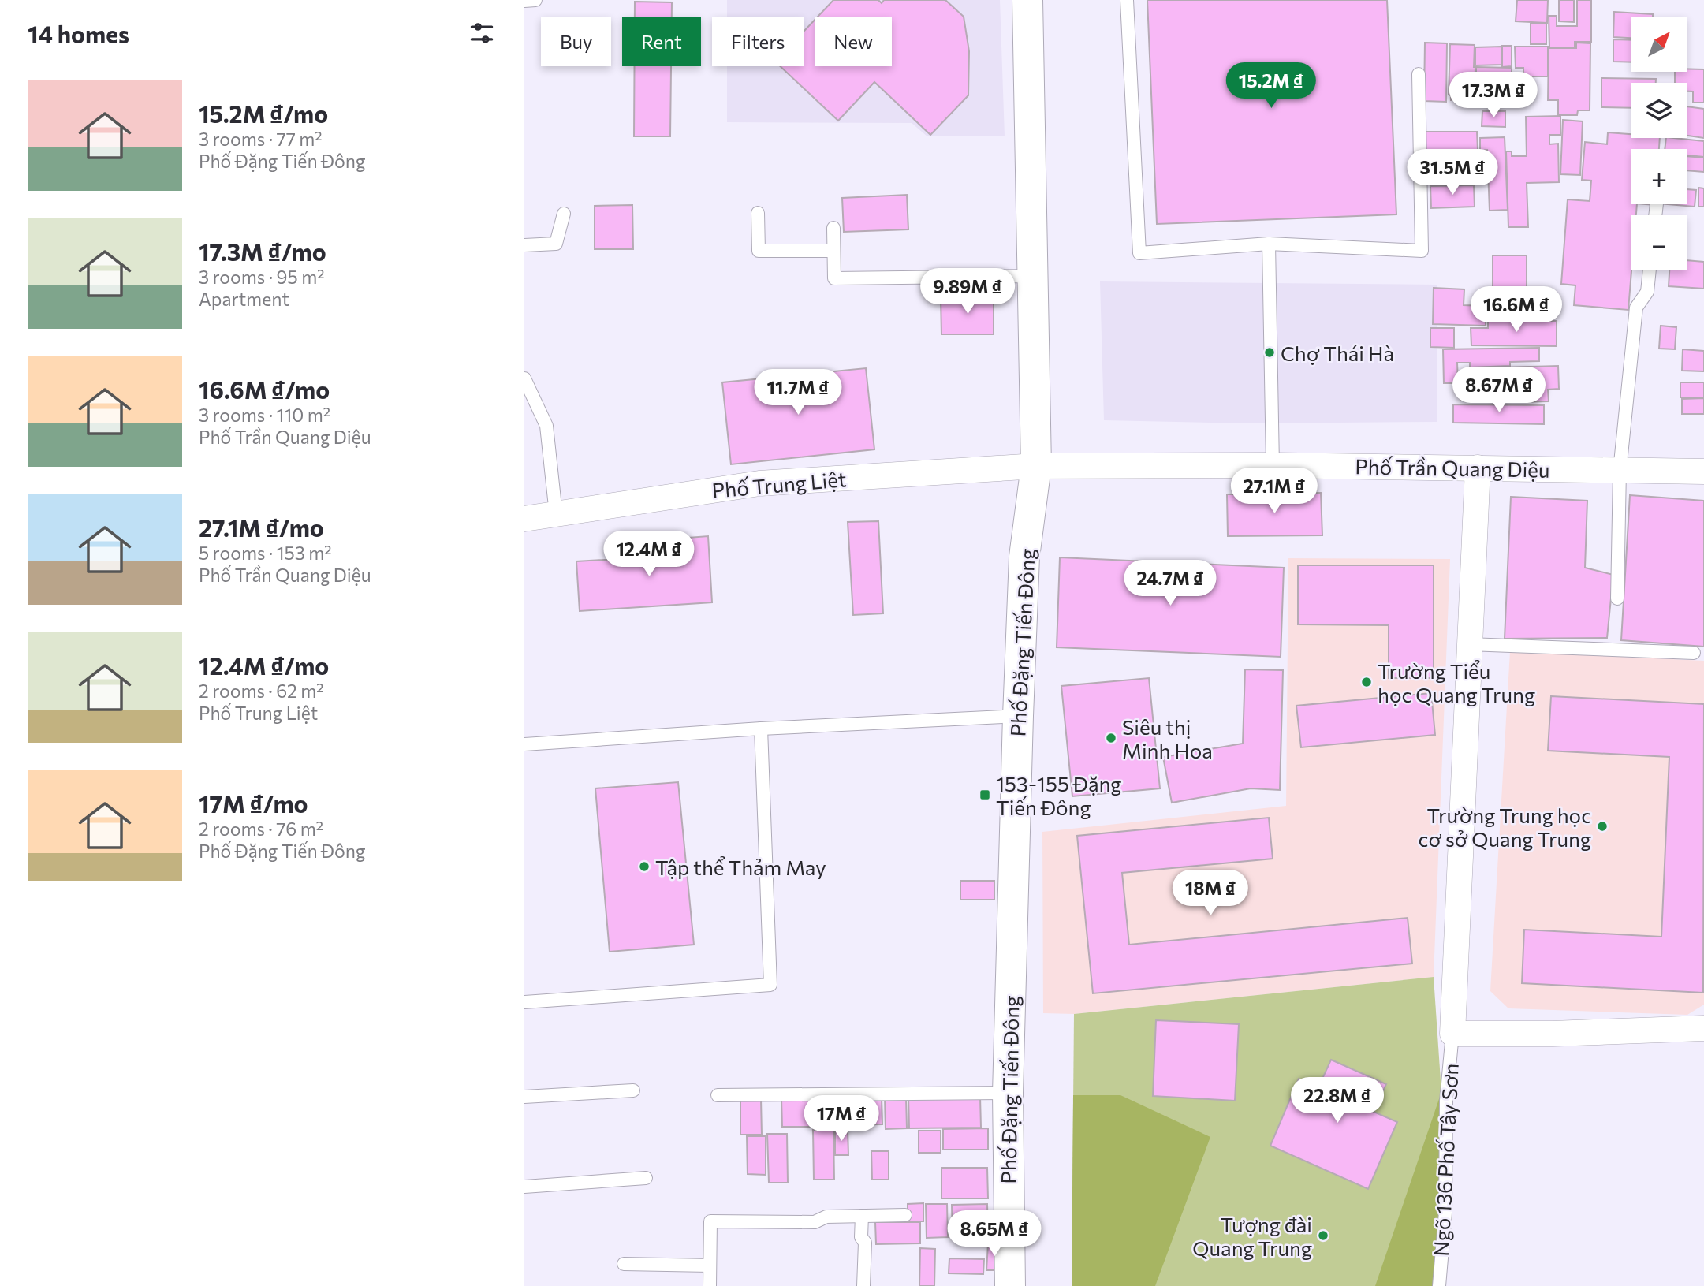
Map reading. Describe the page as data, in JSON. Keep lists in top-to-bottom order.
{
  "streets": {
    "street": ["Phố Trần Quang Diệu", "Phố Trung Liệt", "Phố Đặng Tiến Đông"],
    "lane": ["Ngõ 136 Phố Tây Sơn"]
  },
  "crossings": [
    ["Phố Trần Quang Diệu", "Phố Trung Liệt"],
    ["Phố Trần Quang Diệu", "Phố Đặng Tiến Đông"],
    ["Phố Trung Liệt", "Phố Đặng Tiến Đông"]
  ],
  "places": {
    "other": [
      "Chợ Thái Hà",
      "Trường Tiểu học Quang Trung",
      "Siêu thị Minh Hoa",
      "Trường Trung học cơ sở Quang Trung",
      "Tập thể Thảm May",
      "Tượng đài Quang Trung"
    ],
    "transit": ["153-155 Đặng Tiến Đông"]
  },
  "north": "top right",
  "page": {
    "heading": "14 homes",
    "map_buttons": ["+", "−"],
    "chip": [
      "Buy",
      "Rent",
      "Filters",
      "New"
    ],
    "price": [
      "15.2M ₫",
      "17.3M ₫",
      "31.5M ₫",
      "9.89M ₫",
      "16.6M ₫",
      "8.67M ₫",
      "11.7M ₫",
      "27.1M ₫",
      "12.4M ₫",
      "24.7M ₫",
      "18M ₫",
      "22.8M ₫",
      "17M ₫",
      "8.65M ₫"
    ],
    "list": [
      {
        "name": "15.2M ₫/mo",
        "note": "3 rooms · 77 m² · Phố Đặng Tiến Đông"
      },
      {
        "name": "17.3M ₫/mo",
        "note": "3 rooms · 95 m² · Apartment"
      },
      {
        "name": "16.6M ₫/mo",
        "note": "3 rooms · 110 m² · Phố Trần Quang Diệu"
      },
      {
        "name": "27.1M ₫/mo",
        "note": "5 rooms · 153 m² · Phố Trần Quang Diệu"
      },
      {
        "name": "12.4M ₫/mo",
        "note": "2 rooms · 62 m² · Phố Trung Liệt"
      },
      {
        "name": "17M ₫/mo",
        "note": "2 rooms · 76 m² · Phố Đặng Tiến Đông"
      }
    ]
  }
}
